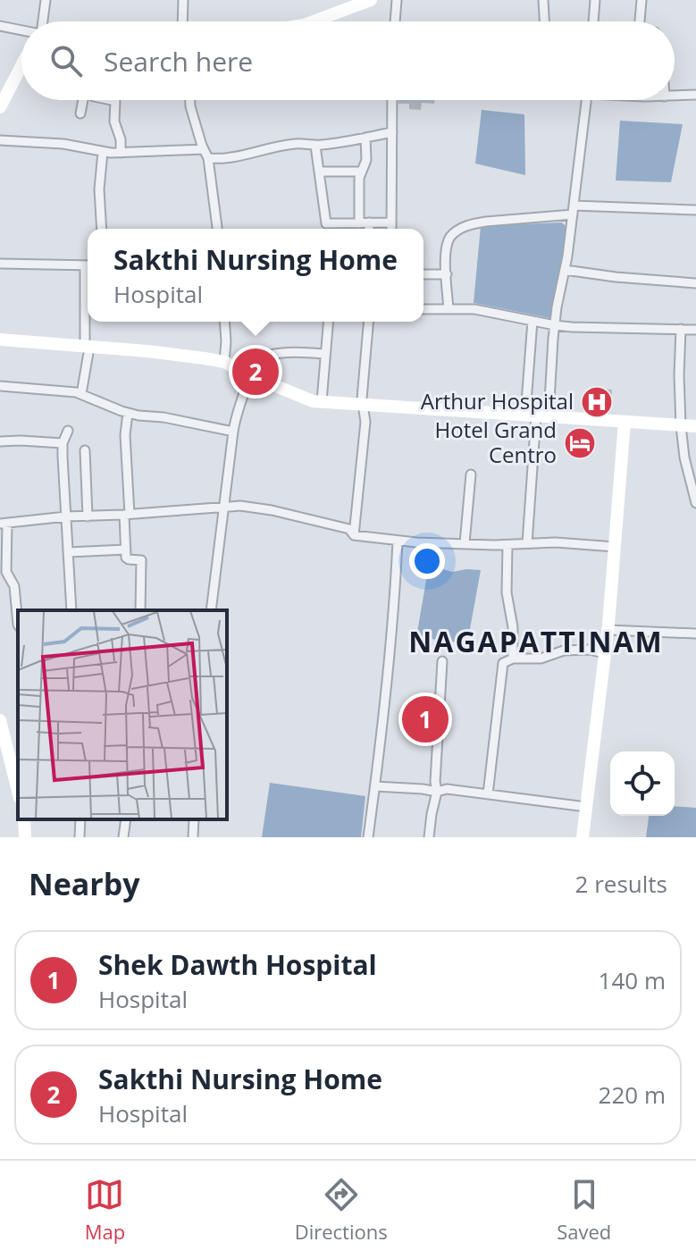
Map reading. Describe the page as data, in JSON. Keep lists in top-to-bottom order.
{
  "districts": ["NAGAPATTINAM"],
  "places": {
    "hospital": ["Arthur Hospital"],
    "hotel": ["Hotel Grand Centro"]
  },
  "page": {
    "search": "Search here",
    "popup": ["Sakthi Nursing Home", "Hospital"],
    "pins": ["2", "1"],
    "heading": ["Nearby", "2 results"],
    "list": [
      {
        "mark": "1",
        "name": "Shek Dawth Hospital",
        "note": "Hospital",
        "value": "140 m"
      },
      {
        "mark": "2",
        "name": "Sakthi Nursing Home",
        "note": "Hospital",
        "value": "220 m"
      }
    ],
    "nav": ["Map", "Directions", "Saved"]
  }
}
